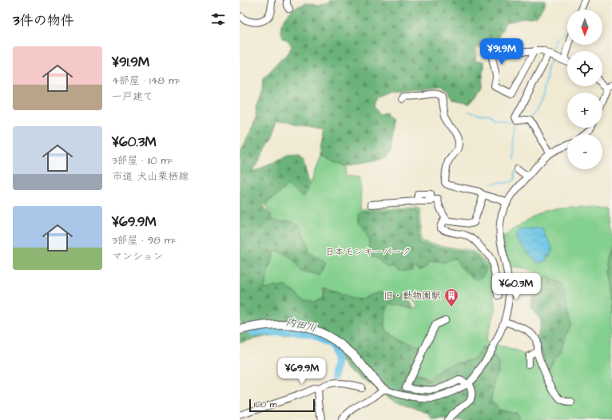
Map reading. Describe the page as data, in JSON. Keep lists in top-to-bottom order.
{
  "water": ["内田川"],
  "parks": ["日本モンキーパーク"],
  "places": {
    "building": ["旧・動物園駅"]
  },
  "scale_bar": "100 m",
  "north": "bottom",
  "page": {
    "heading": "3件の物件",
    "map_buttons": ["+", "−"],
    "list": [
      {
        "name": "¥91.9M",
        "note": "4部屋 · 148 m² · 一戸建て"
      },
      {
        "name": "¥60.3M",
        "note": "3部屋 · 110 m² · 市道 犬山栗栖線"
      },
      {
        "name": "¥69.9M",
        "note": "3部屋 · 98 m² · マンション"
      }
    ],
    "price": ["¥91.9M", "¥60.3M", "¥69.9M"],
    "scale": "100 m"
  }
}
